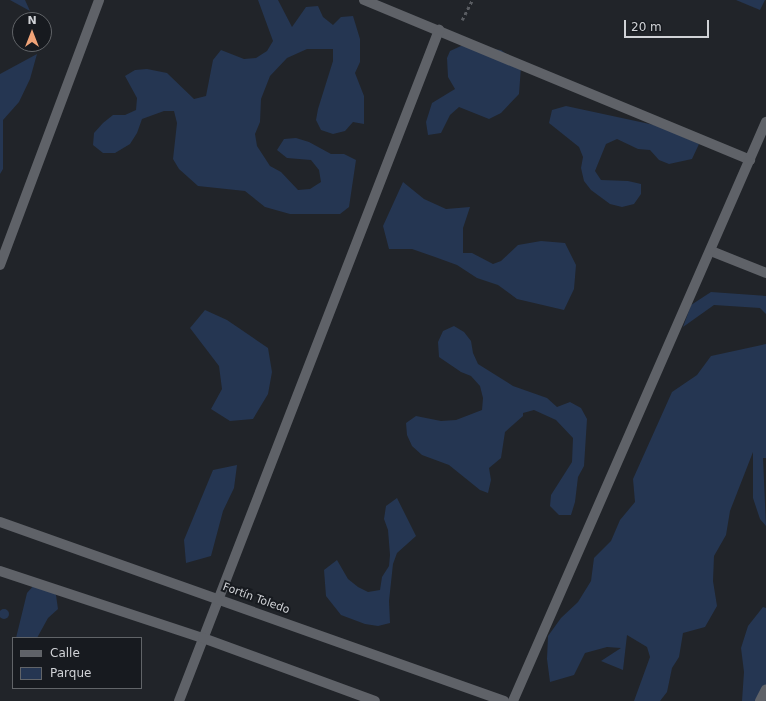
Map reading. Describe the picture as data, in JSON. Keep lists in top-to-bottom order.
{
  "streets": {
    "street": ["Fortín Toledo"]
  },
  "legend": ["Calle", "Parque"],
  "scale_bar": "20 m",
  "north": "top"
}
